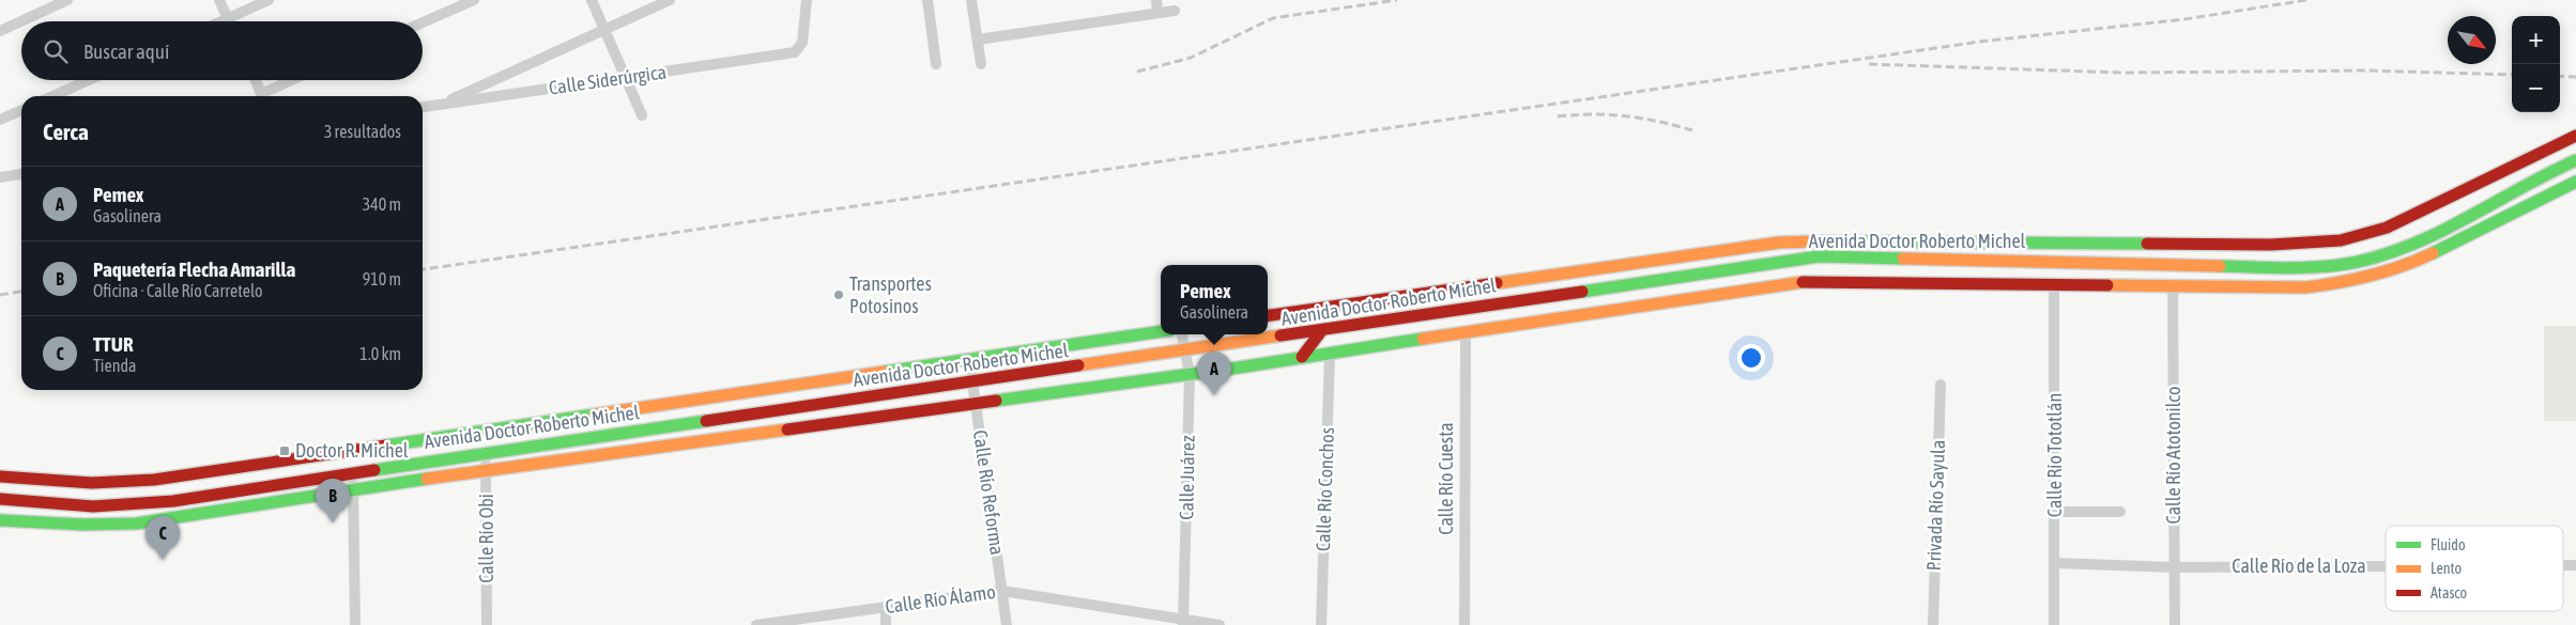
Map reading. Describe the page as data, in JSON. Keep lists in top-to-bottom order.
{
  "streets": {
    "main road": ["Avenida Doctor Roberto Michel"],
    "street": [
      "Calle Siderúrgica",
      "Calle Río Tototlán",
      "Calle Río Atotonilco",
      "Calle Juárez",
      "Calle Río Cuesta",
      "Calle Río Conchos",
      "Calle Río Reforma",
      "Privada Río Sayula",
      "Calle Río Obi",
      "Calle Río de la Loza",
      "Calle Río Álamo"
    ]
  },
  "crossings": [
    ["Avenida Doctor Roberto Michel", "Calle Río Tototlán"],
    ["Avenida Doctor Roberto Michel", "Calle Río Atotonilco"],
    ["Avenida Doctor Roberto Michel", "Calle Juárez"],
    ["Avenida Doctor Roberto Michel", "Calle Río Cuesta"],
    ["Avenida Doctor Roberto Michel", "Calle Río Conchos"],
    ["Avenida Doctor Roberto Michel", "Calle Río Reforma"],
    ["Avenida Doctor Roberto Michel", "Calle Río Obi"],
    ["Calle Río Tototlán", "Calle Río de la Loza"],
    ["Calle Río Atotonilco", "Calle Río de la Loza"],
    ["Calle Juárez", "Calle Río Álamo"],
    ["Calle Río Reforma", "Calle Río Álamo"]
  ],
  "places": {
    "other": ["Transportes Potosinos"],
    "transit": ["Doctor R. Michel"]
  },
  "legend": ["Fluido", "Lento", "Atasco"],
  "north": "bottom right",
  "page": {
    "map_buttons": ["+", "−"],
    "search": "Buscar aquí",
    "heading": ["Cerca", "3 resultados"],
    "list": [
      {
        "mark": "A",
        "name": "Pemex",
        "note": "Gasolinera",
        "value": "340 m"
      },
      {
        "mark": "B",
        "name": "Paquetería Flecha Amarilla",
        "note": "Oficina · Calle Río Carretelo",
        "value": "910 m"
      },
      {
        "mark": "C",
        "name": "TTUR",
        "note": "Tienda",
        "value": "1.0 km"
      }
    ],
    "popup": ["Pemex", "Gasolinera"],
    "pins": ["A", "B", "C"]
  }
}
